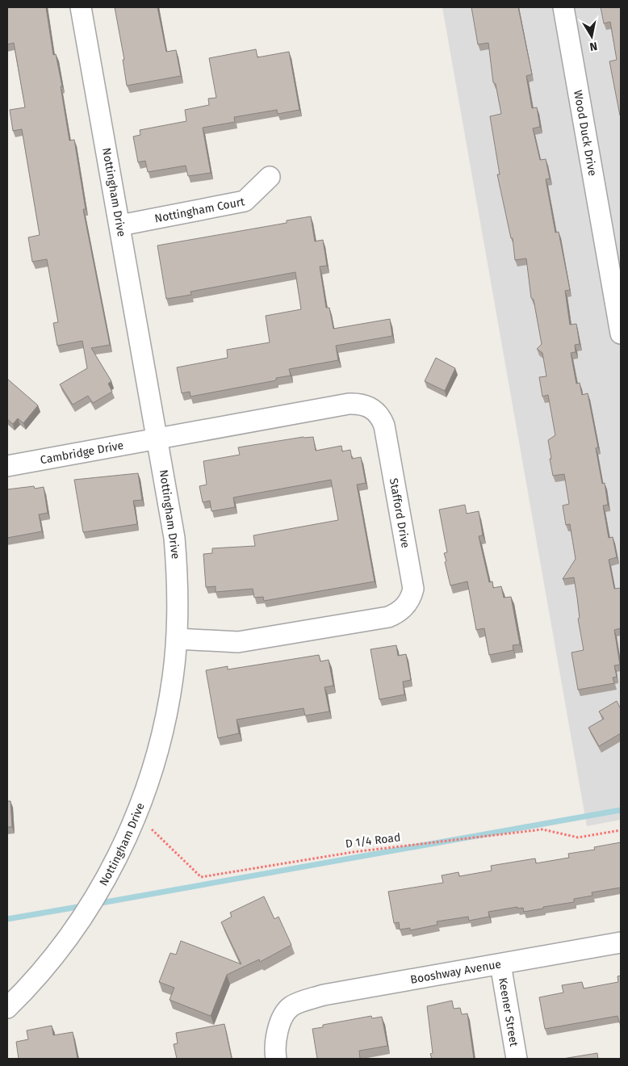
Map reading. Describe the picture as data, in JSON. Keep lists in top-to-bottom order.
{
  "streets": {
    "street": [
      "Wood Duck Drive",
      "Nottingham Drive",
      "Nottingham Court",
      "Cambridge Drive",
      "Stafford Drive",
      "Booshway Avenue",
      "Keener Street"
    ],
    "path": ["D 1/4 Road"]
  },
  "crossings": [
    ["Nottingham Drive", "Nottingham Court"],
    ["Nottingham Drive", "Cambridge Drive"],
    ["Nottingham Drive", "Stafford Drive"],
    ["Cambridge Drive", "Stafford Drive"],
    ["Booshway Avenue", "Keener Street"]
  ],
  "north": "bottom"
}
